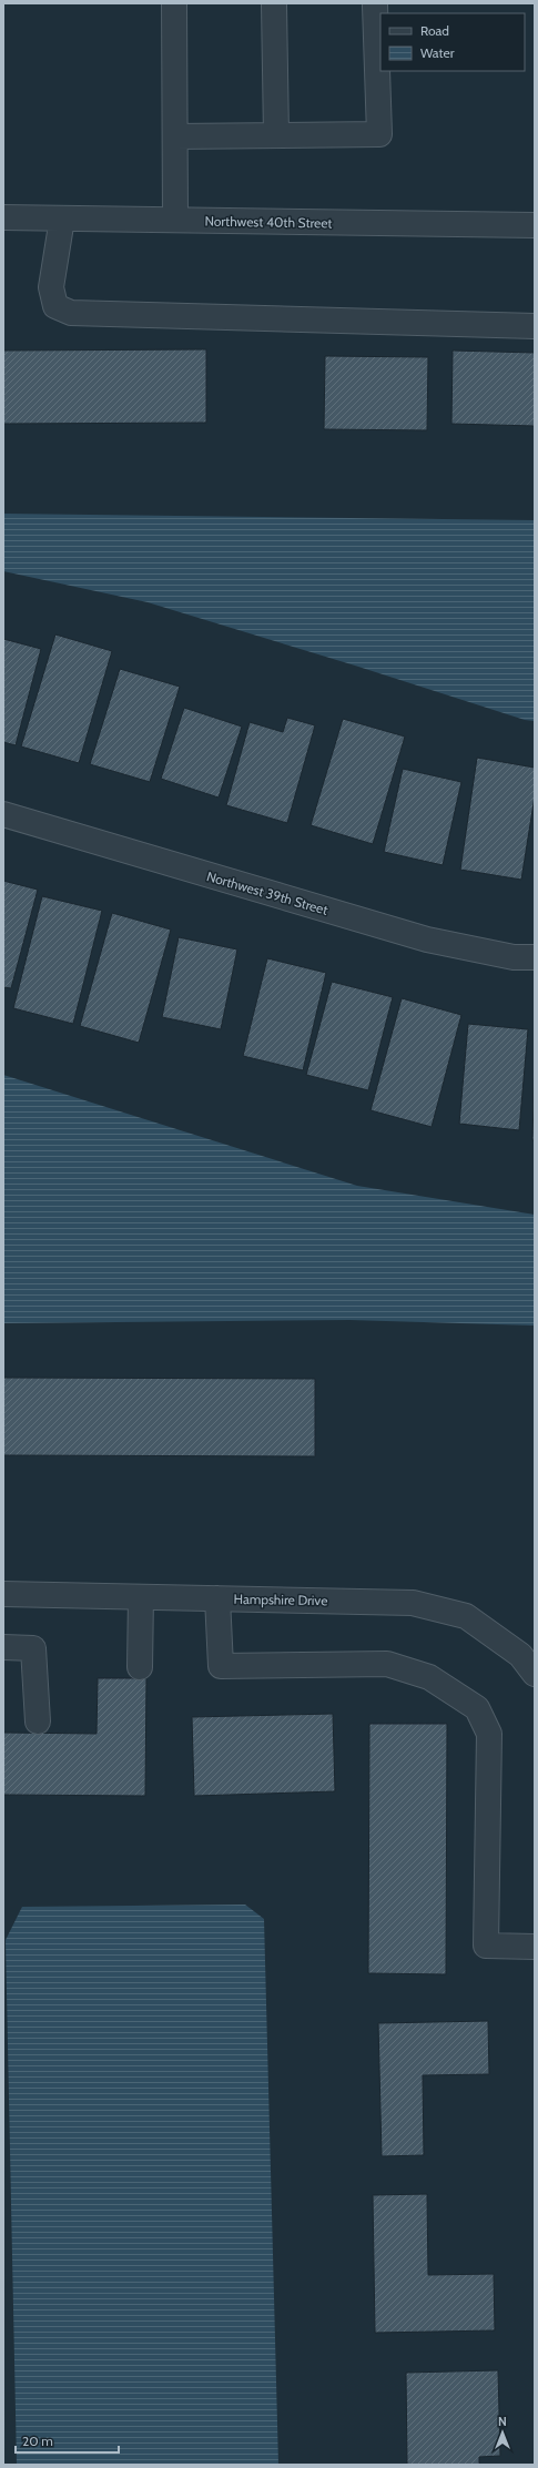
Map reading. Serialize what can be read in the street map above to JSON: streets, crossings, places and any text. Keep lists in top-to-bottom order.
{
  "streets": {
    "street": ["Northwest 40th Street", "Northwest 39th Street", "Hampshire Drive"]
  },
  "legend": ["Road", "Water"],
  "scale_bar": "20 m",
  "north": "top"
}
